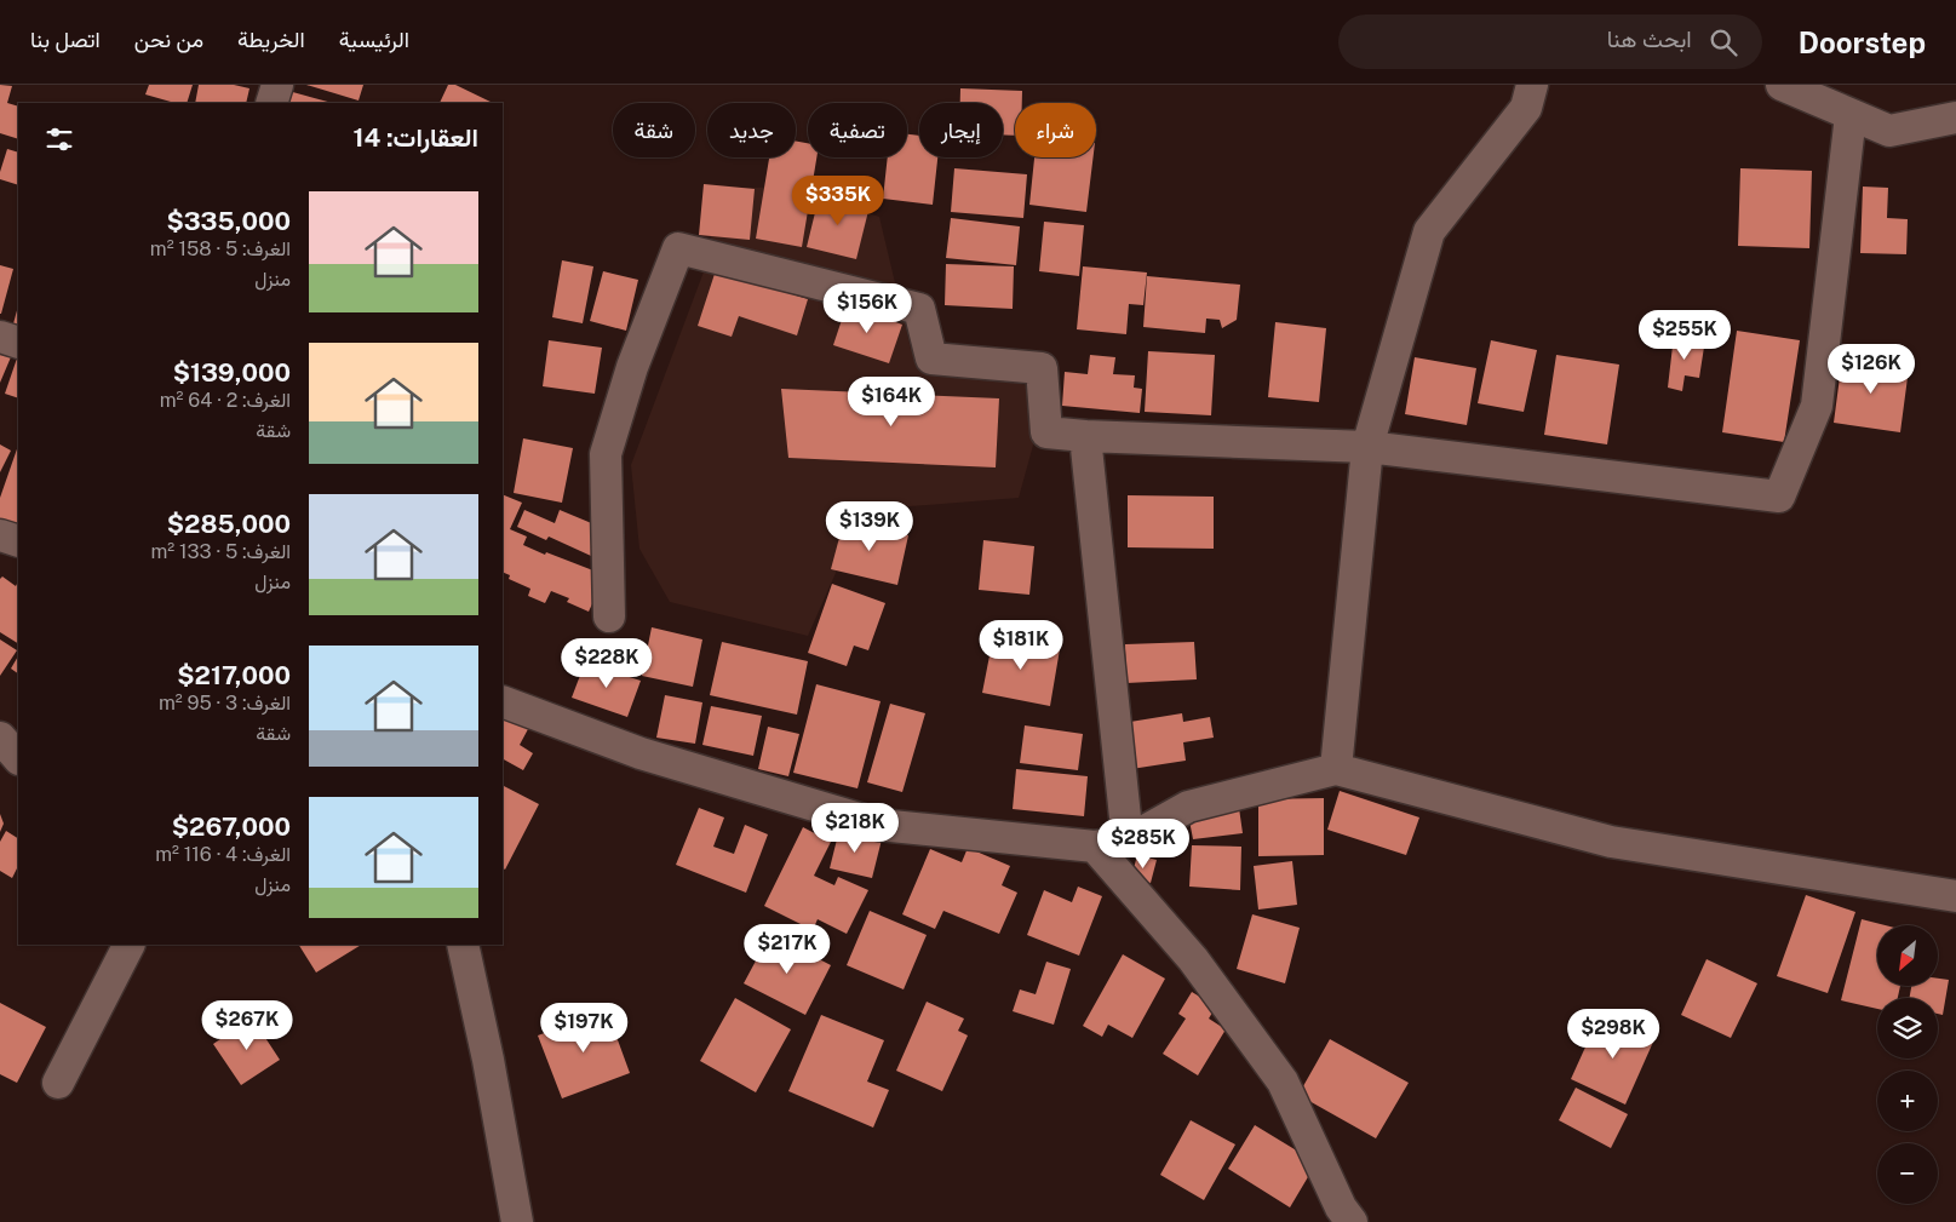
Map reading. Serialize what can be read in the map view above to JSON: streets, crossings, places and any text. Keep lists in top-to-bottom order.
{
  "north": "bottom left",
  "page": {
    "header": "Doorstep",
    "search": "ابحث هنا",
    "nav": [
      "الرئيسية",
      "الخريطة",
      "من نحن",
      "اتصل بنا"
    ],
    "chip": [
      "شراء",
      "إيجار",
      "تصفية",
      "جديد",
      "شقة"
    ],
    "heading": "العقارات: 14",
    "price": [
      "$335K",
      "$156K",
      "$255K",
      "$126K",
      "$164K",
      "$139K",
      "$181K",
      "$228K",
      "$218K",
      "$285K",
      "$217K",
      "$267K",
      "$197K",
      "$298K"
    ],
    "list": [
      {
        "name": "$335,000",
        "note": "الغرف: 5 · 158 m² · منزل"
      },
      {
        "name": "$139,000",
        "note": "الغرف: 2 · 64 m² · شقة"
      },
      {
        "name": "$285,000",
        "note": "الغرف: 5 · 133 m² · منزل"
      },
      {
        "name": "$217,000",
        "note": "الغرف: 3 · 95 m² · شقة"
      },
      {
        "name": "$267,000",
        "note": "الغرف: 4 · 116 m² · منزل"
      }
    ],
    "map_buttons": ["+", "−"]
  }
}
